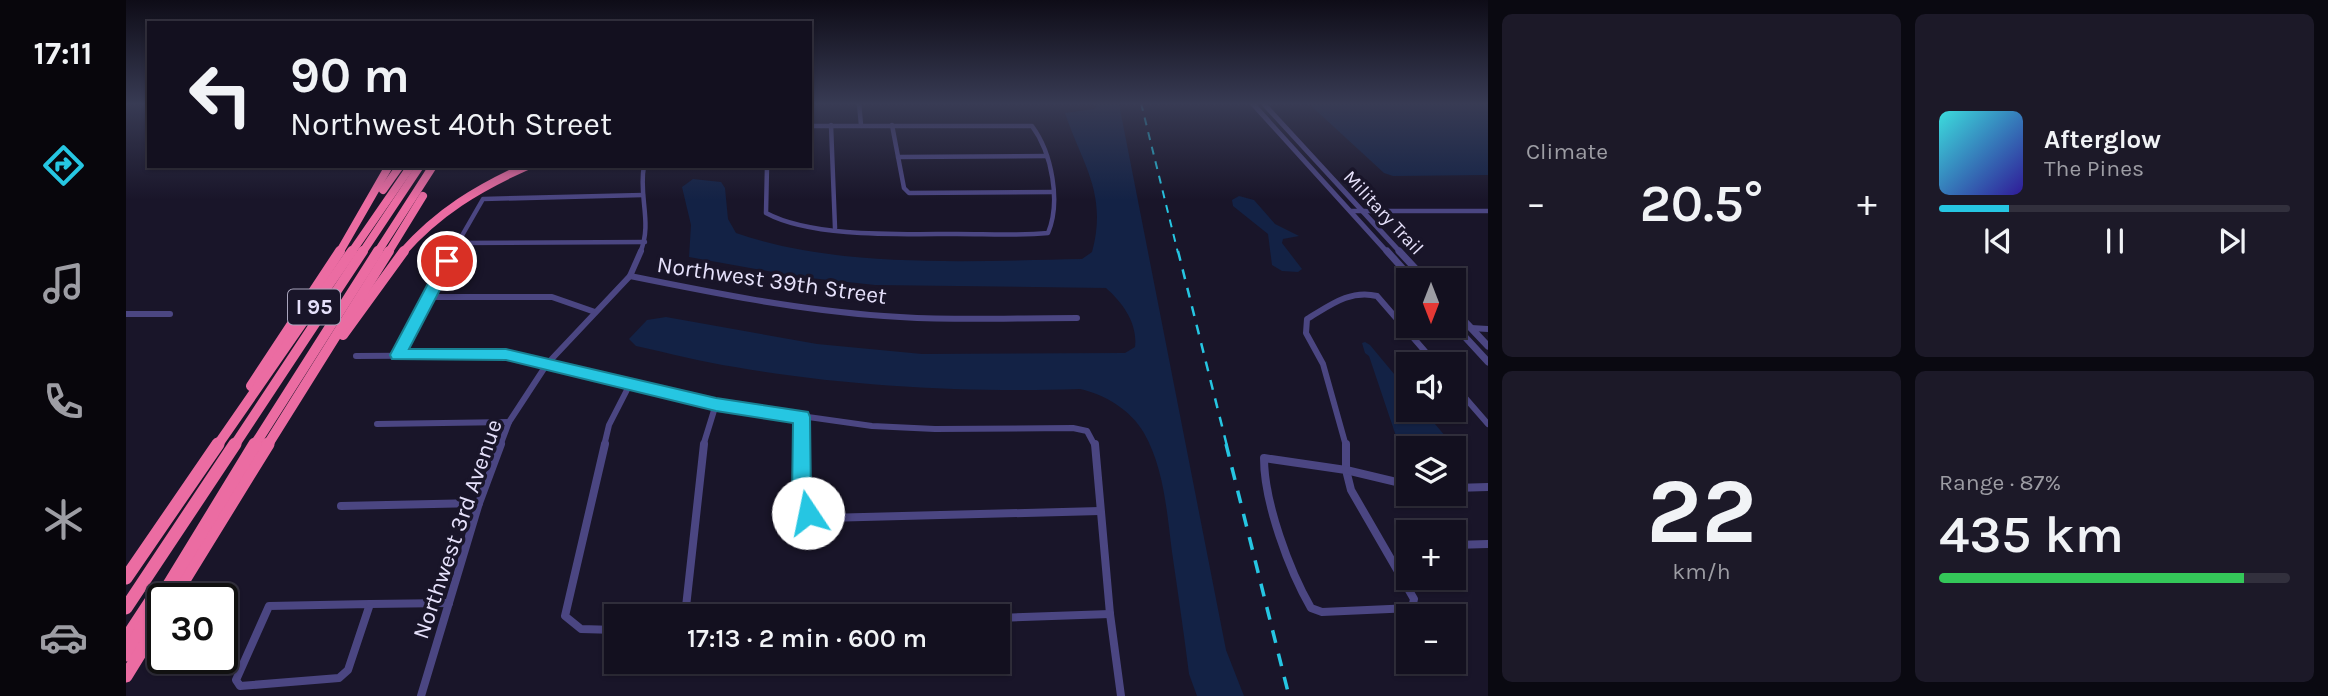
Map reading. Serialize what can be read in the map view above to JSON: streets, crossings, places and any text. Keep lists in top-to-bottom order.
{
  "streets": {
    "highway": ["I 95"],
    "street": ["Military Trail", "Northwest 39th Street", "Northwest 3rd Avenue"]
  },
  "crossings": [
    ["Northwest 39th Street", "Northwest 3rd Avenue"]
  ],
  "north": "bottom",
  "page": {
    "tabs": "17:11",
    "tile": [
      "Climate",
      ["22", "km/h"],
      ["Range · 87%", "435 km"]
    ],
    "turn": ["90 m", "Northwest 40th Street"],
    "song": ["Afterglow", "The Pines"],
    "heat": ["−", "20.5°", "+"],
    "map_buttons": ["+", "−"],
    "limit": "30",
    "trip": "17:13 · 2 min · 600 m"
  }
}
